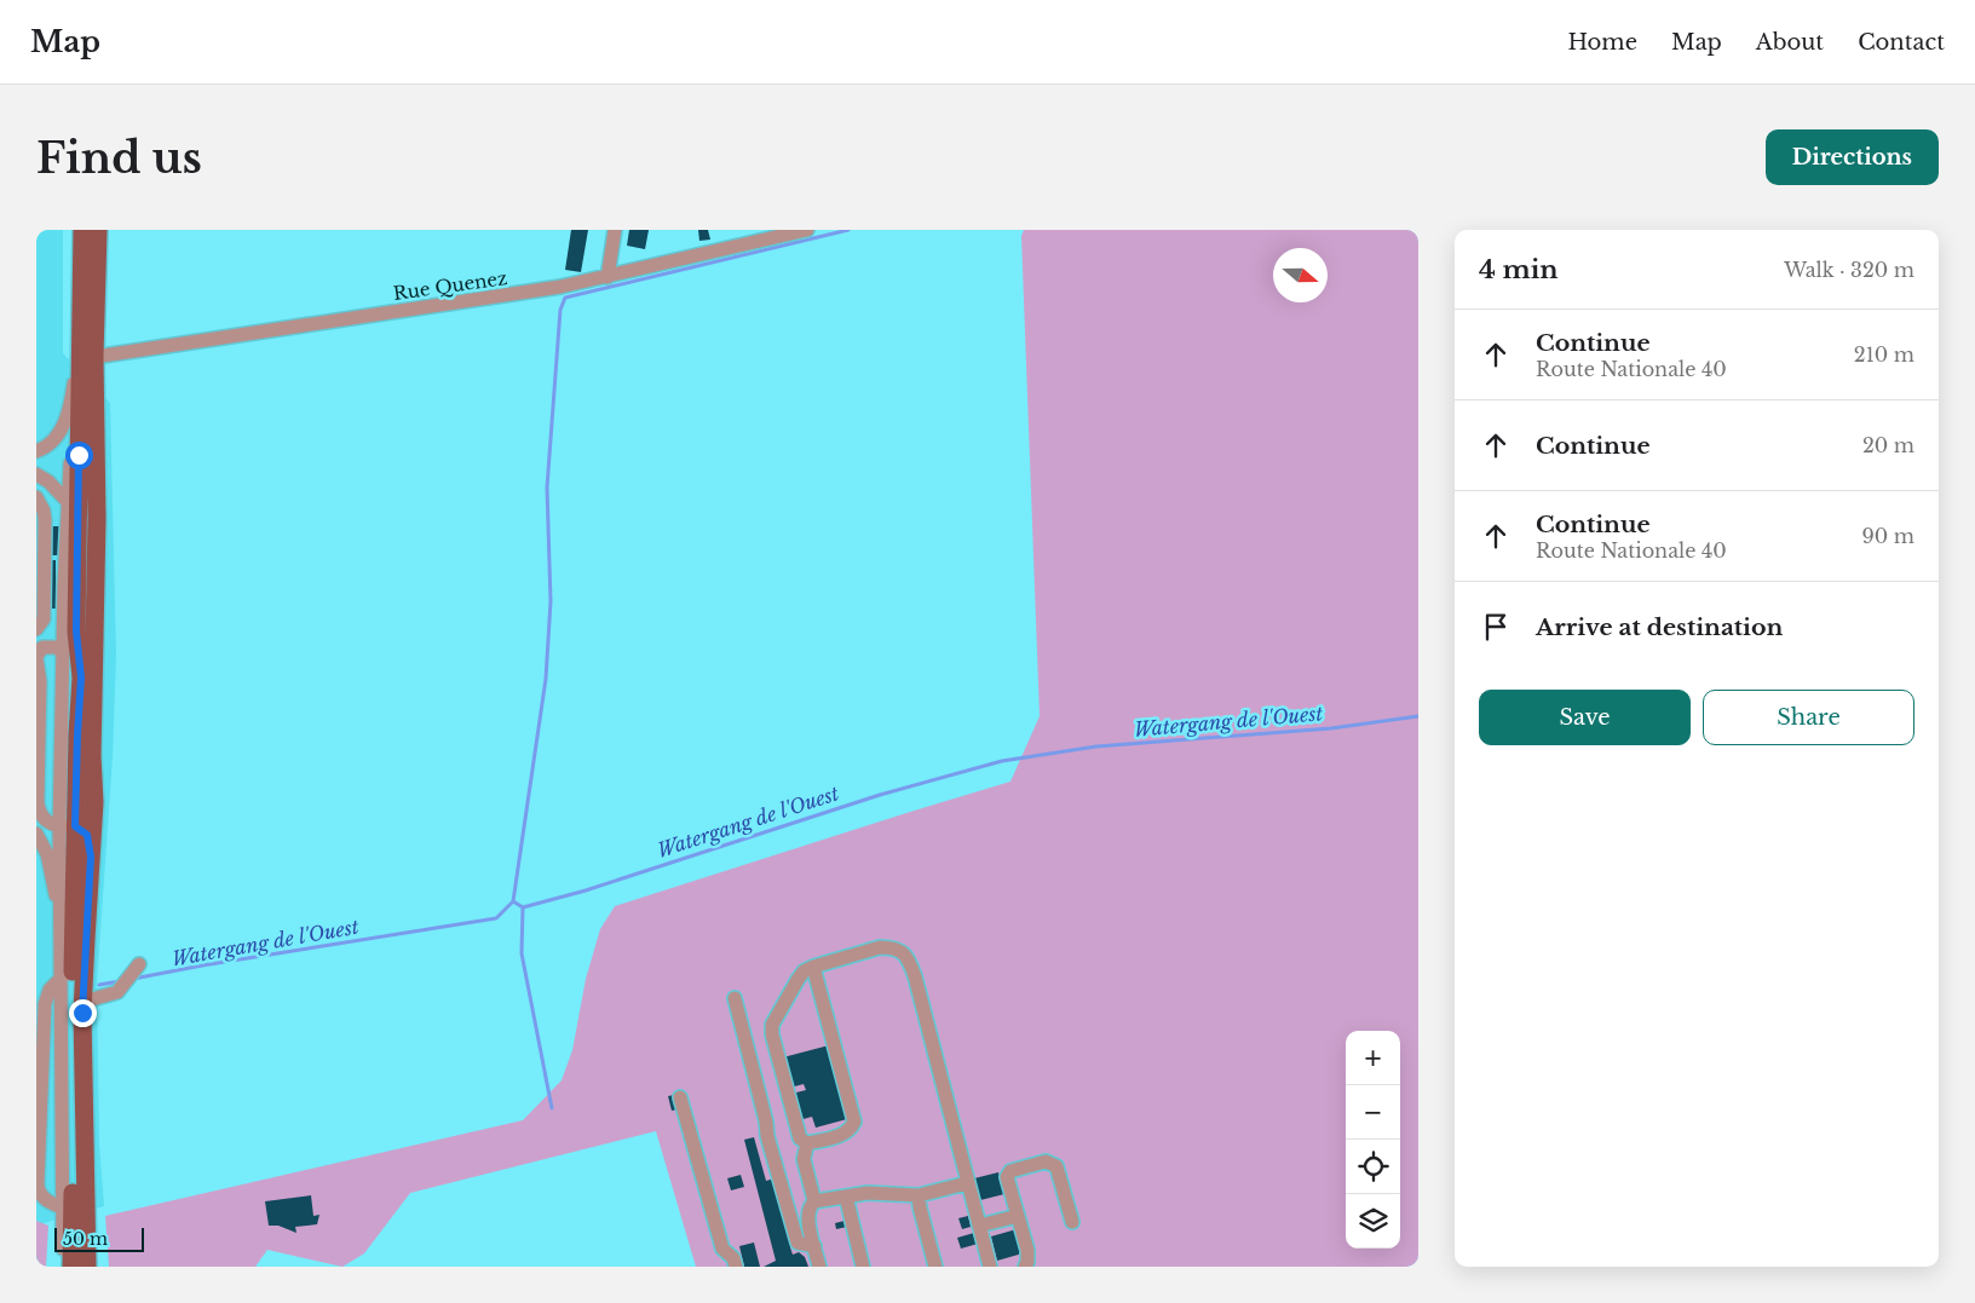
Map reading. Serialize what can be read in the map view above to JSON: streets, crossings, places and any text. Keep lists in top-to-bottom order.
{
  "streets": {
    "street": ["Rue Quenez"]
  },
  "water": ["Watergang de l'Ouest"],
  "scale_bar": "50 m",
  "north": "right",
  "page": {
    "header": "Map",
    "nav": [
      "Home",
      "Map",
      "About",
      "Contact"
    ],
    "buttons": [
      "Directions",
      ["Save", "Share"]
    ],
    "title": "Find us",
    "heading": ["4 min", "Walk · 320 m"],
    "list": [
      ["Continue", "Route Nationale 40", "210 m"],
      ["Continue", "20 m"],
      ["Continue", "Route Nationale 40", "90 m"],
      "Arrive at destination"
    ],
    "map_buttons": ["+", "−"],
    "scale": "50 m"
  }
}
